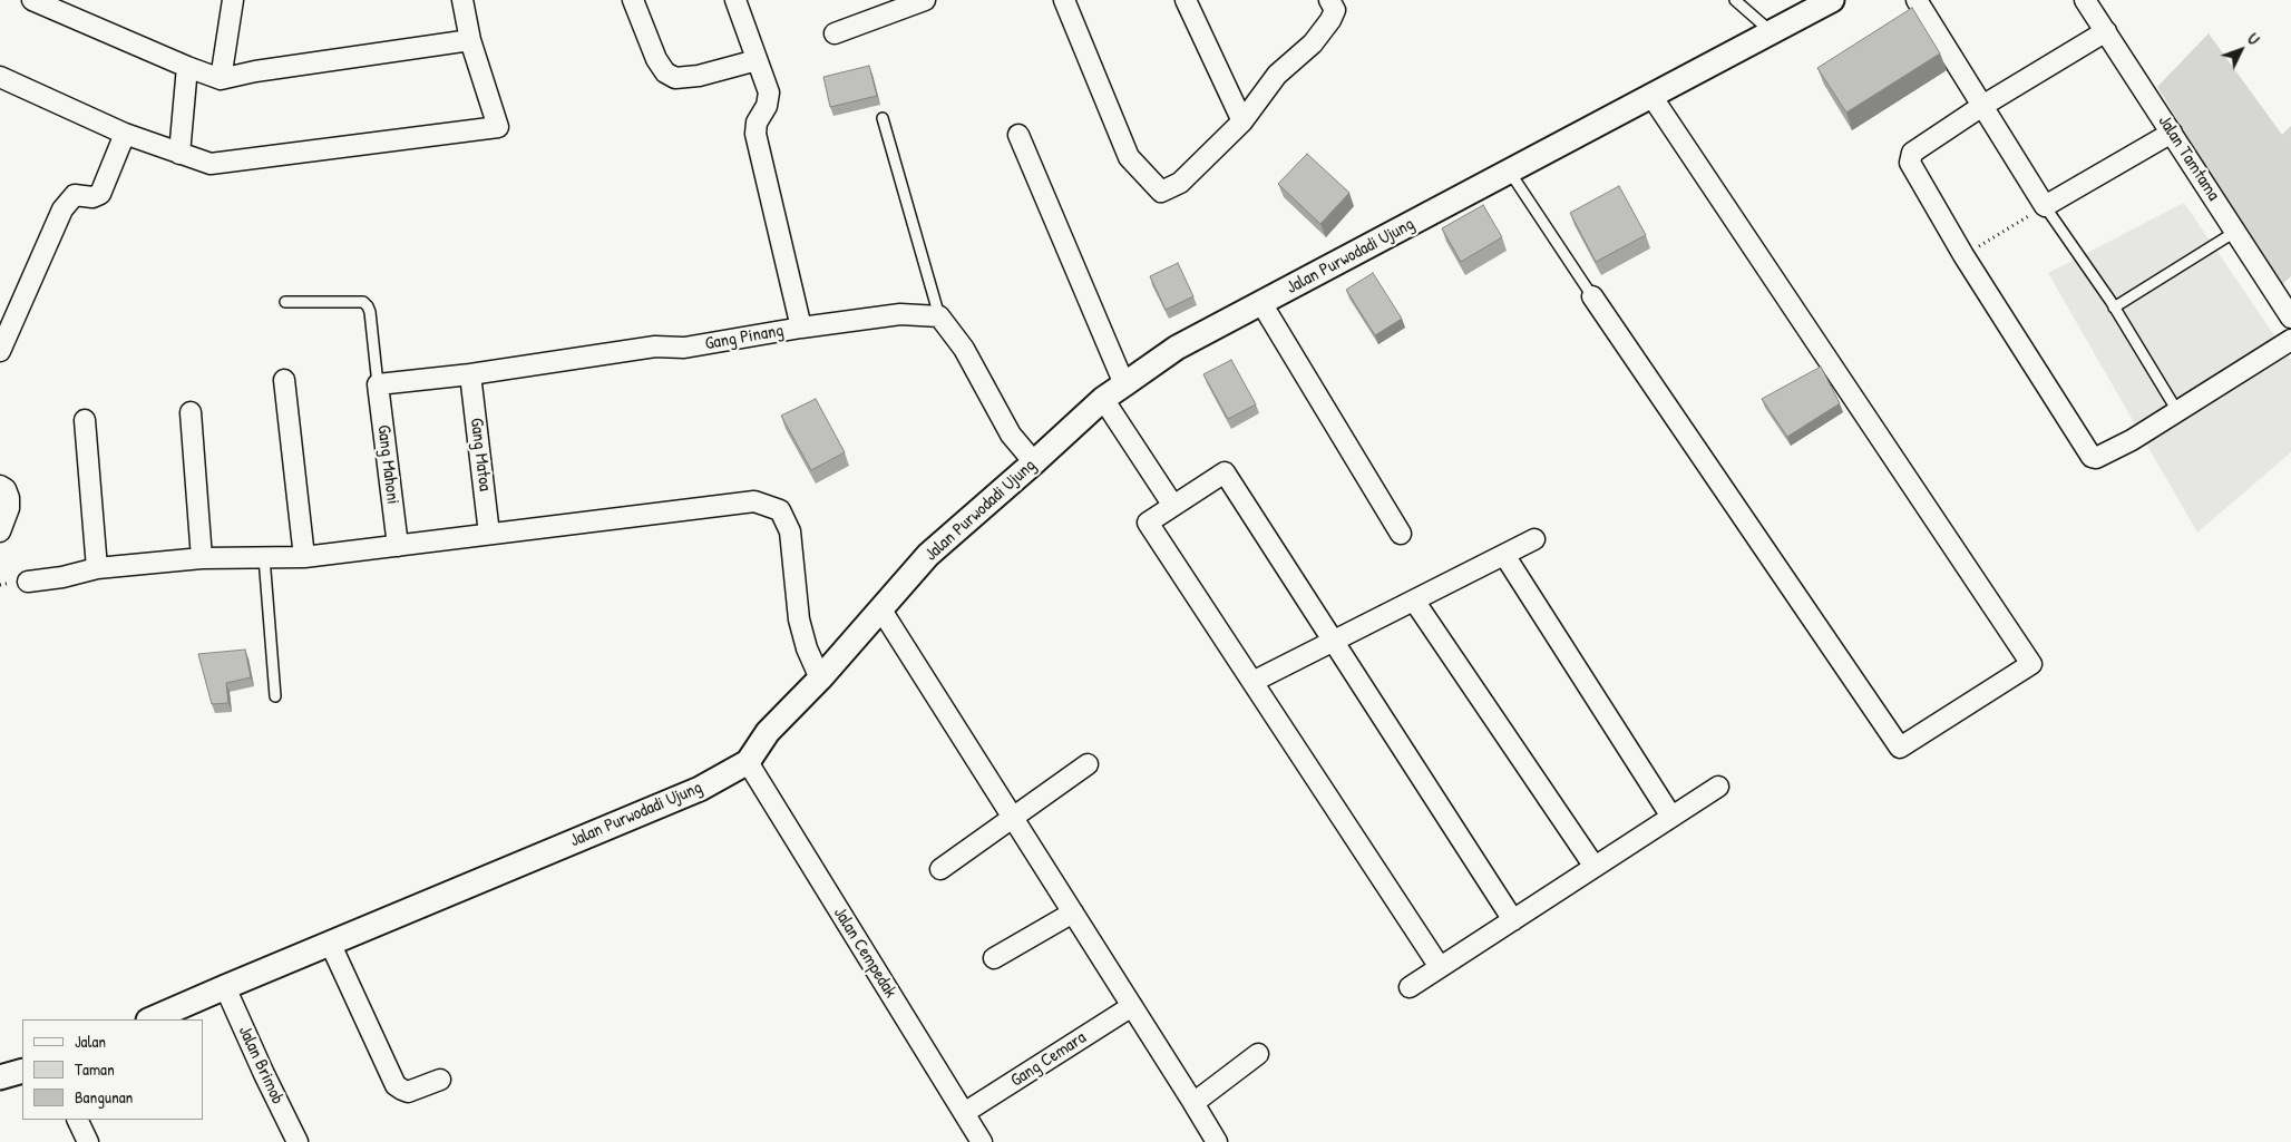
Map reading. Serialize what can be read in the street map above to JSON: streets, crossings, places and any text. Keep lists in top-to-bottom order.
{
  "streets": {
    "street": [
      "Jalan Tamtama",
      "Jalan Purwodadi Ujung",
      "Gang Pinang",
      "Gang Matoa",
      "Gang Mahoni",
      "Jalan Cempedak",
      "Gang Cemara",
      "Jalan Brimob"
    ]
  },
  "crossings": [
    ["Jalan Purwodadi Ujung", "Jalan Cempedak"],
    ["Jalan Purwodadi Ujung", "Jalan Brimob"],
    ["Gang Pinang", "Gang Matoa"],
    ["Gang Pinang", "Gang Mahoni"],
    ["Jalan Cempedak", "Gang Cemara"]
  ],
  "legend": ["Jalan", "Taman", "Bangunan"],
  "north": "top right"
}
